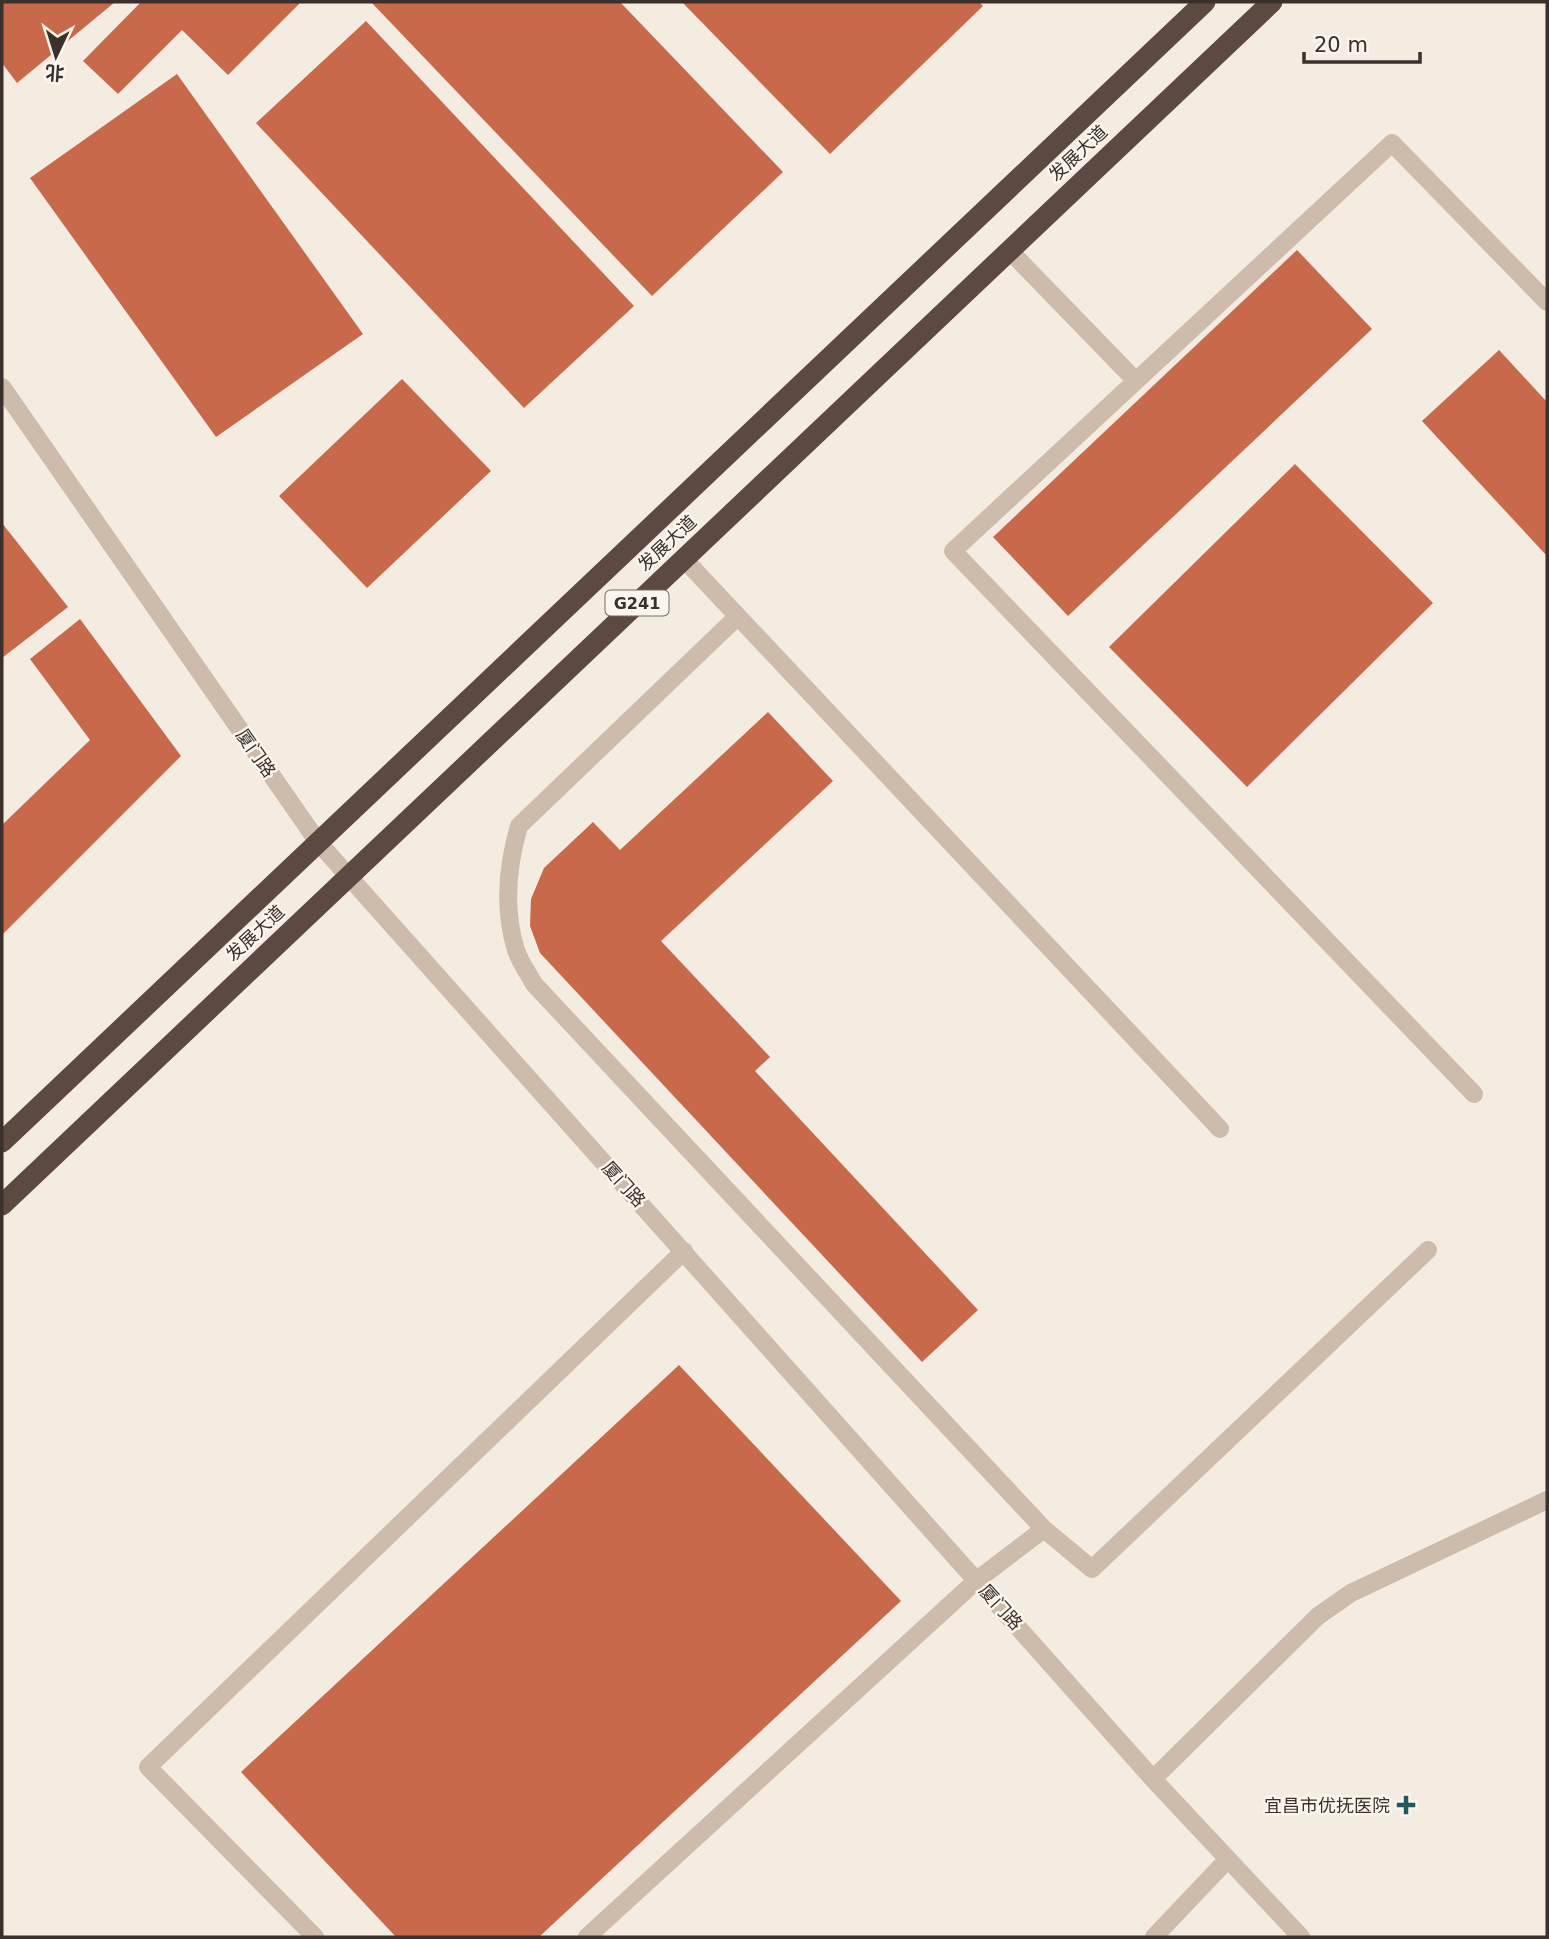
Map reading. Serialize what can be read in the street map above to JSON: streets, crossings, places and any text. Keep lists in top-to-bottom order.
{
  "streets": {
    "highway": ["发展大道", "G241"],
    "street": ["厦门路"]
  },
  "crossings": [
    ["发展大道", "厦门路"]
  ],
  "places": {
    "health": ["宜昌市优抚医院"]
  },
  "scale_bar": "20 m",
  "north": "bottom"
}
